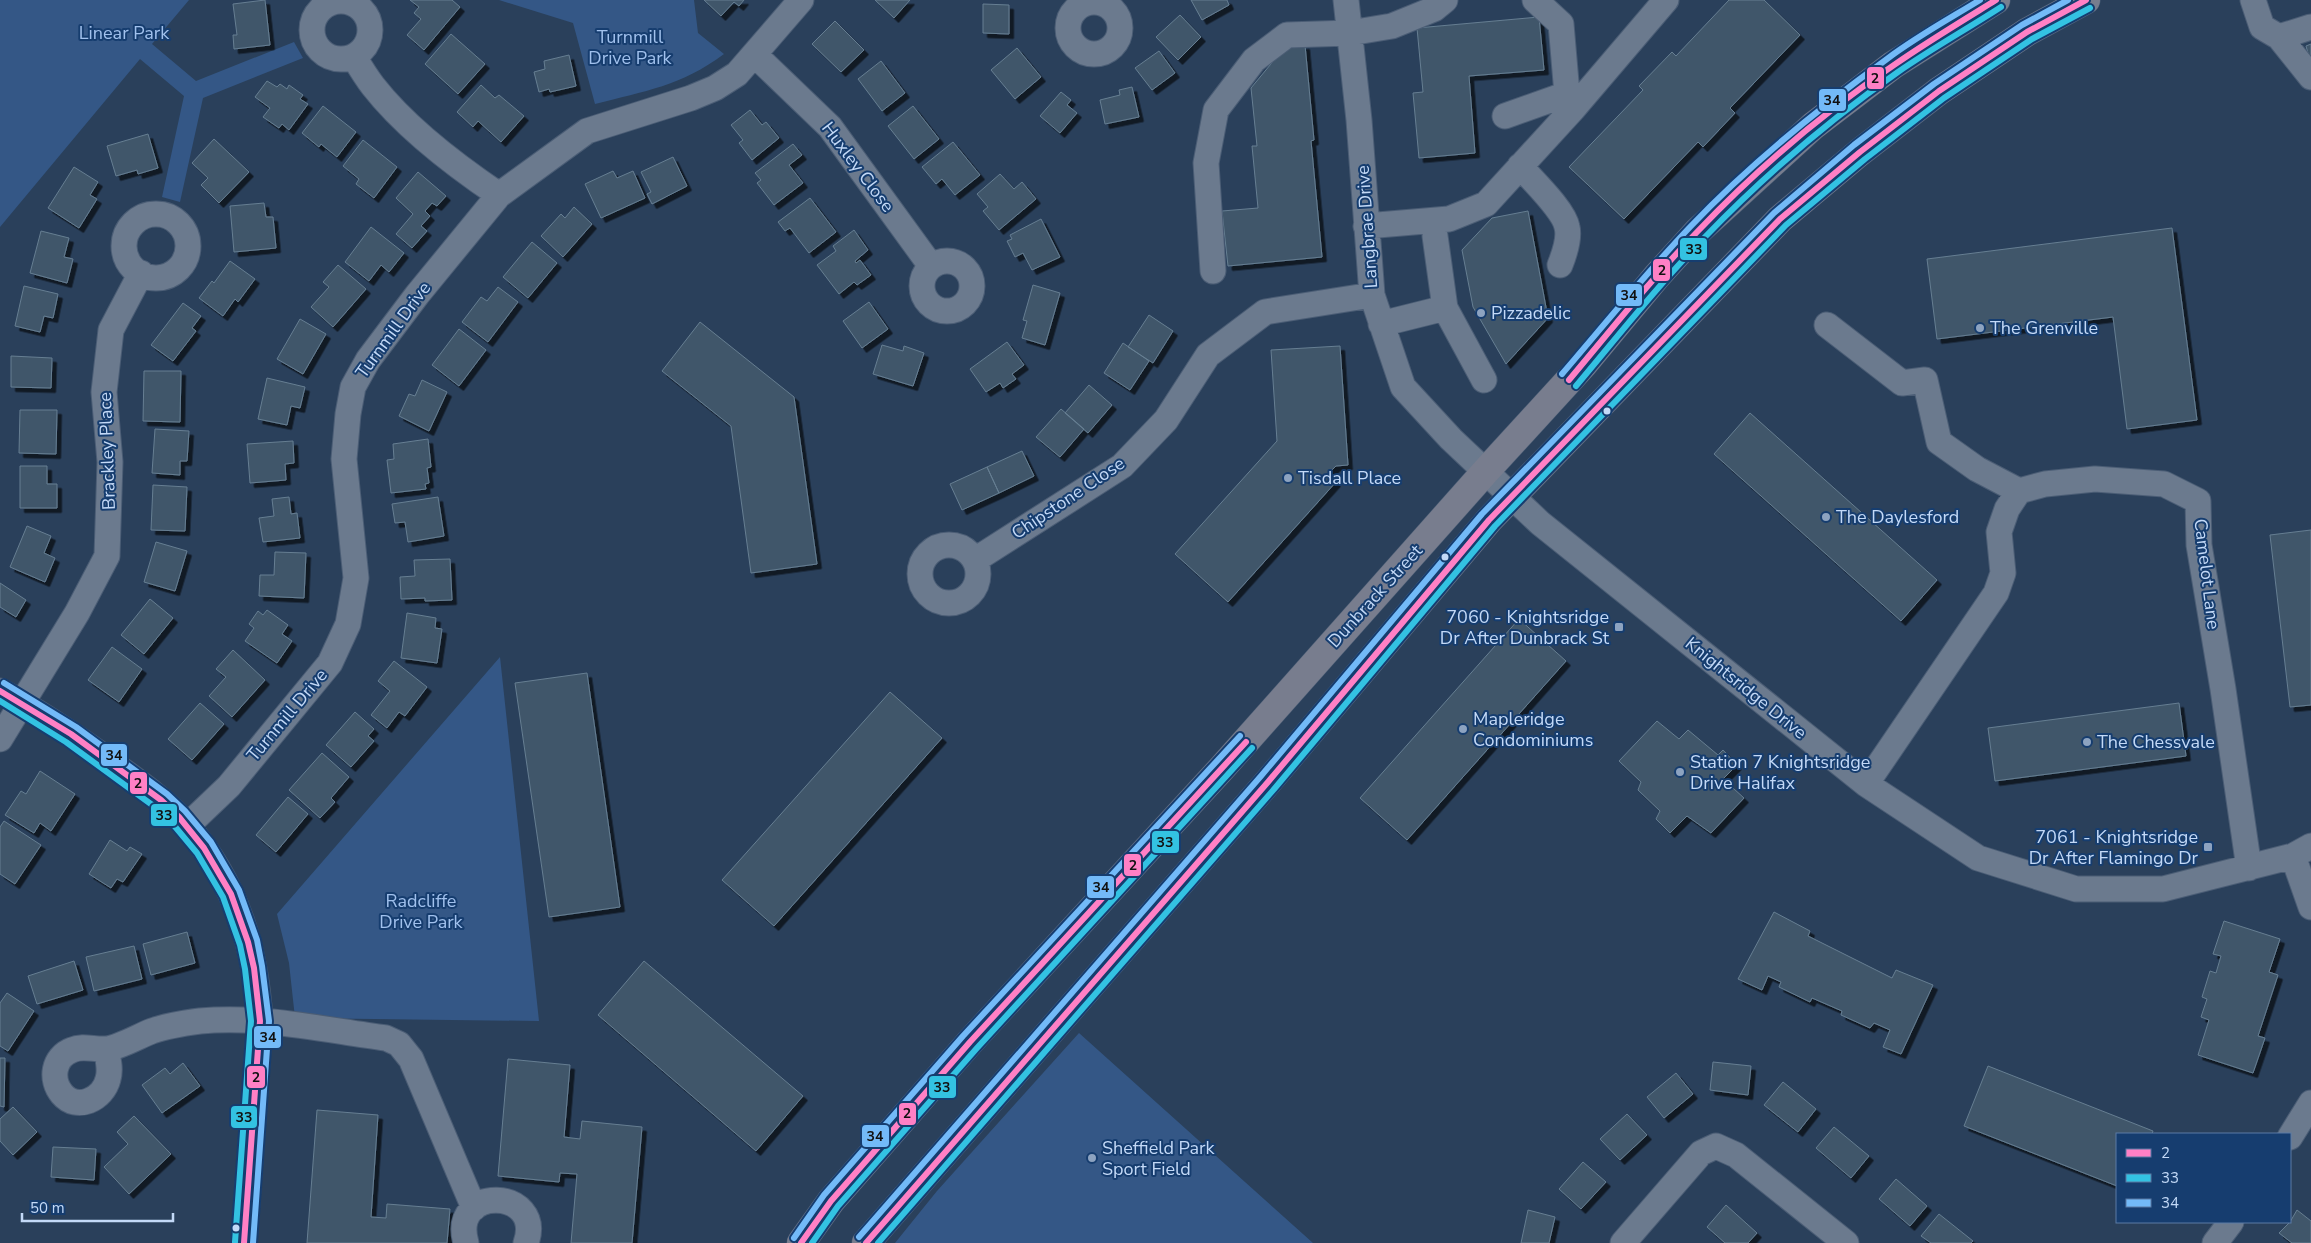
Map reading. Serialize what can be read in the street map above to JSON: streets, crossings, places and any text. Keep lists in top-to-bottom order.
{
  "streets": {
    "main road": ["Dunbrack Street"],
    "street": [
      "Huxley Close",
      "Langbrae Drive",
      "Turnmill Drive",
      "Brackley Place",
      "Chipstone Close",
      "Camelot Lane",
      "Knightsridge Drive"
    ]
  },
  "crossings": [
    ["Huxley Close", "Turnmill Drive"],
    ["Langbrae Drive", "Chipstone Close"],
    ["Langbrae Drive", "Dunbrack Street"],
    ["Langbrae Drive", "Knightsridge Drive"],
    ["Camelot Lane", "Knightsridge Drive"],
    ["Dunbrack Street", "Knightsridge Drive"]
  ],
  "parks": ["Linear Park", "Turnmill Drive Park", "Radcliffe Drive Park"],
  "places": {
    "other": [
      "Pizzadelic",
      "The Grenville",
      "Tisdall Place",
      "The Daylesford",
      "Mapleridge Condominiums",
      "The Chessvale",
      "Station 7 Knightsridge Drive Halifax",
      "Sheffield Park Sport Field"
    ],
    "transit": ["7060 - Knightsridge Dr After Dunbrack St", "7061 - Knightsridge Dr After Flamingo Dr"]
  },
  "lines": ["transit line 2", "transit line 34", "transit line 33"],
  "legend": ["2", "33", "34"],
  "scale_bar": "50 m"
}
